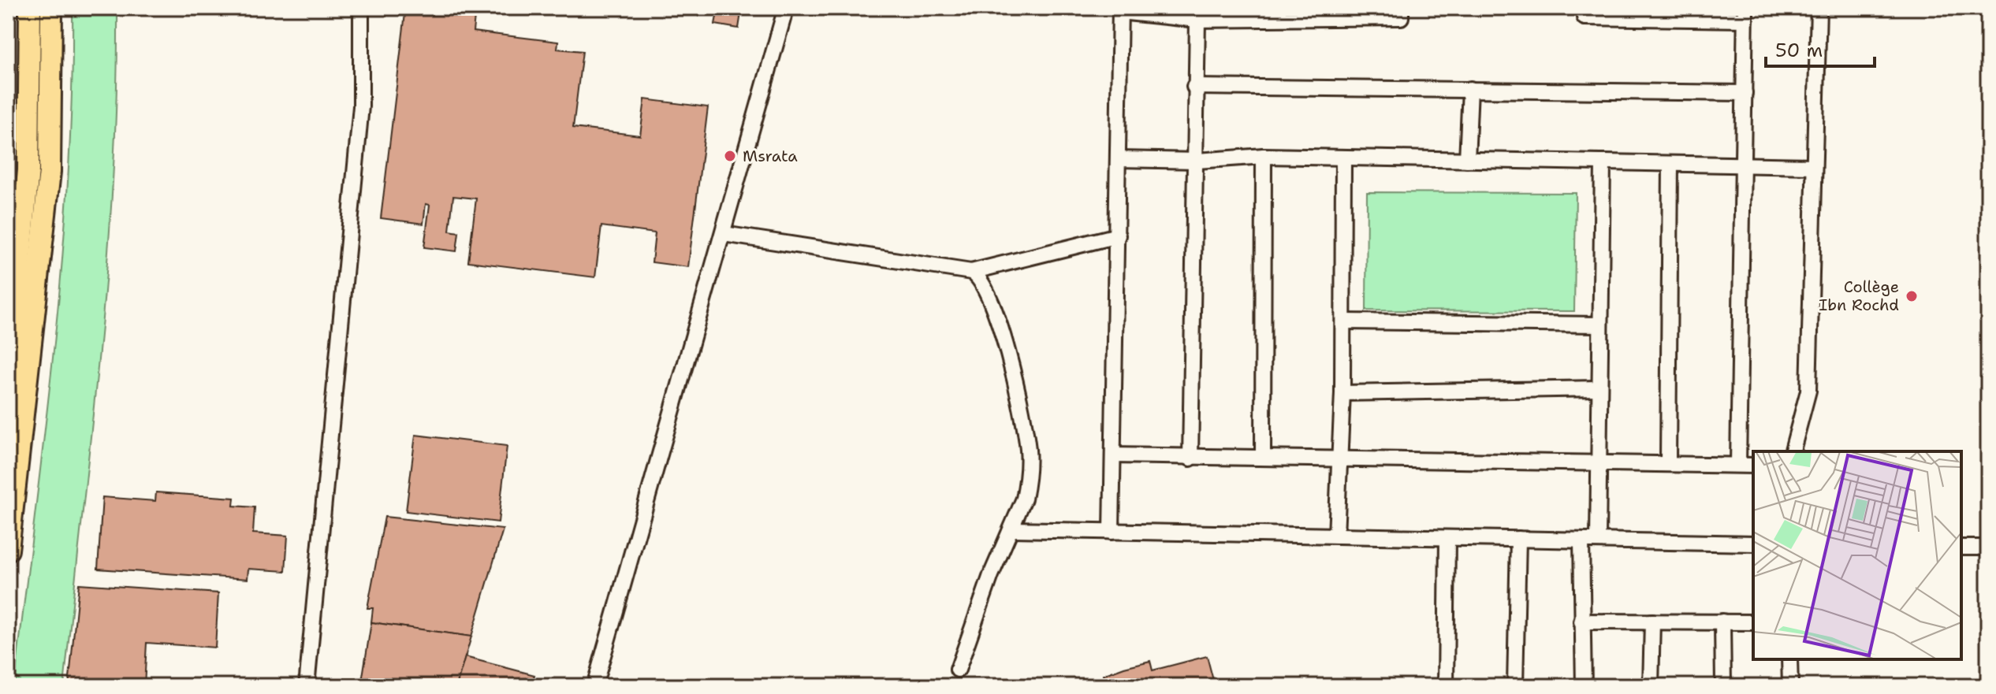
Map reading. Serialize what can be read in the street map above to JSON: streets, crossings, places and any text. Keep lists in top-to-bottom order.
{
  "places": ["Msrata", "Collège Ibn Rochd"],
  "scale_bar": "50 m"
}
